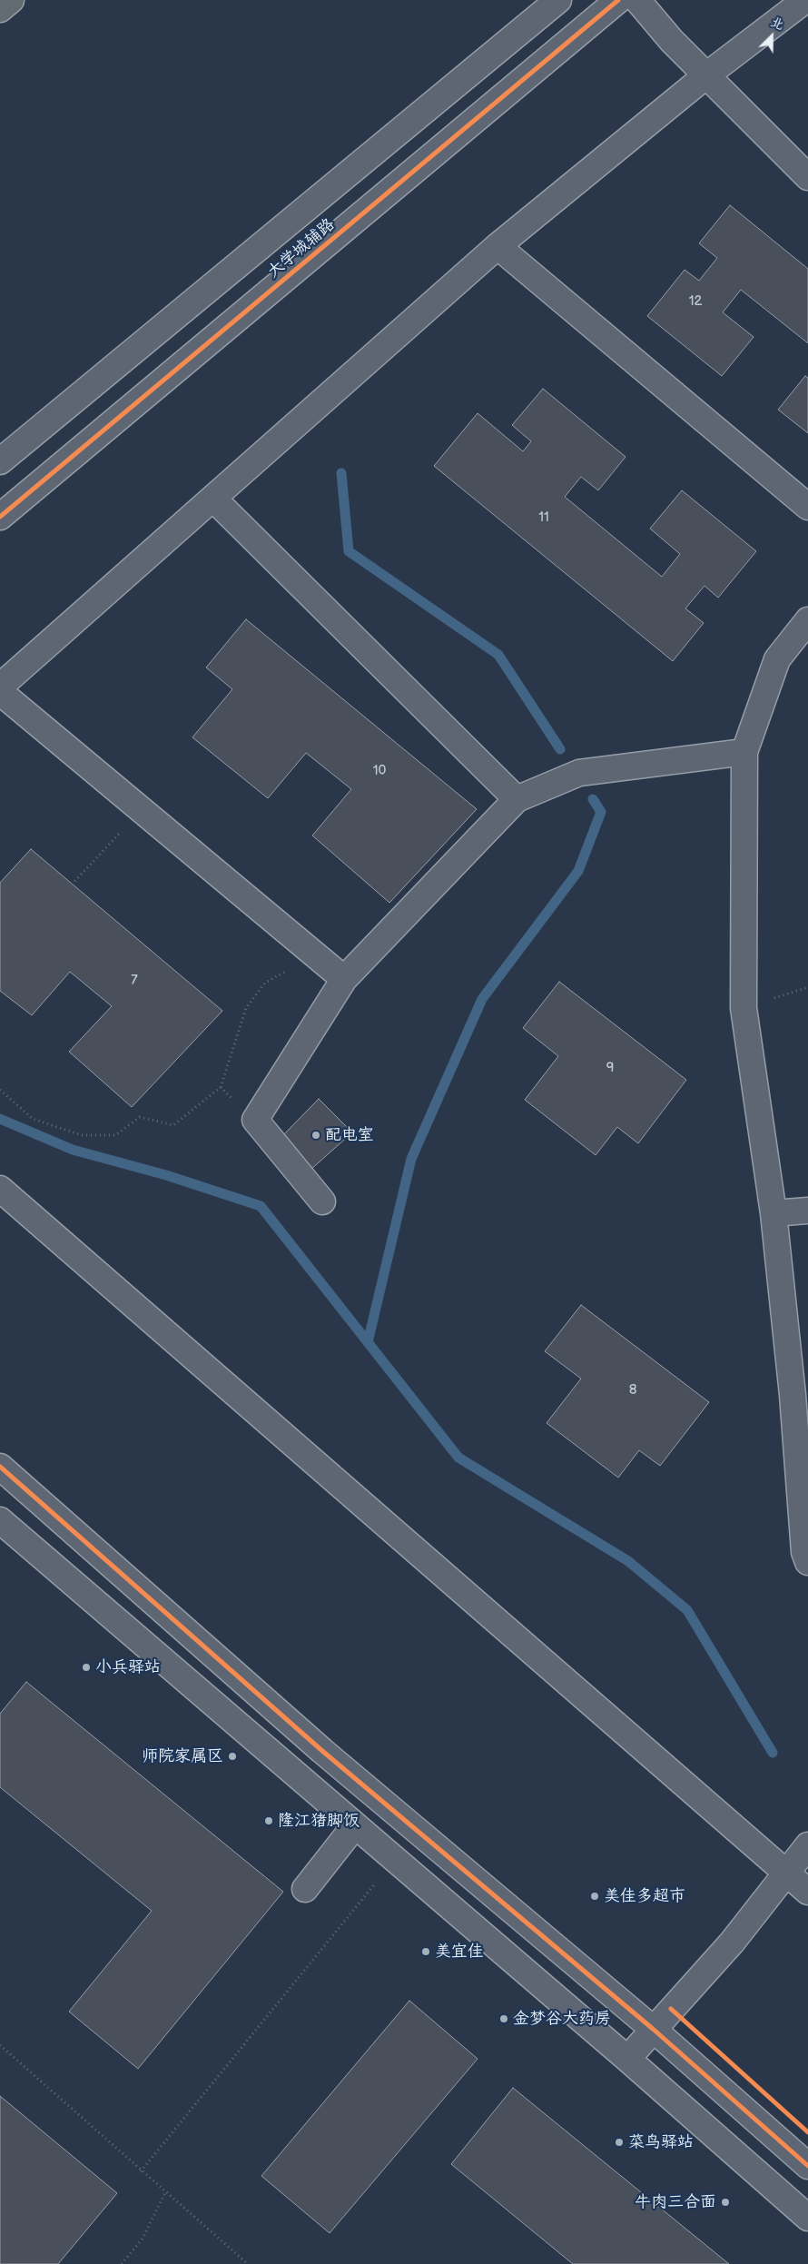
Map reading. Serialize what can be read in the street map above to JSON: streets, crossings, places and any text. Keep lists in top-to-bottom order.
{
  "streets": {
    "street": ["大学城辅路"]
  },
  "places": [
    "配电室",
    "小兵驿站",
    "师院家属区",
    "隆江猪脚饭",
    "美佳多超市",
    "美宜佳",
    "金梦谷大药房",
    "菜鸟驿站",
    "牛肉三合面"
  ],
  "house_numbers": [
    "12",
    "11",
    "10",
    "7",
    "9",
    "8"
  ],
  "north": "top right"
}
